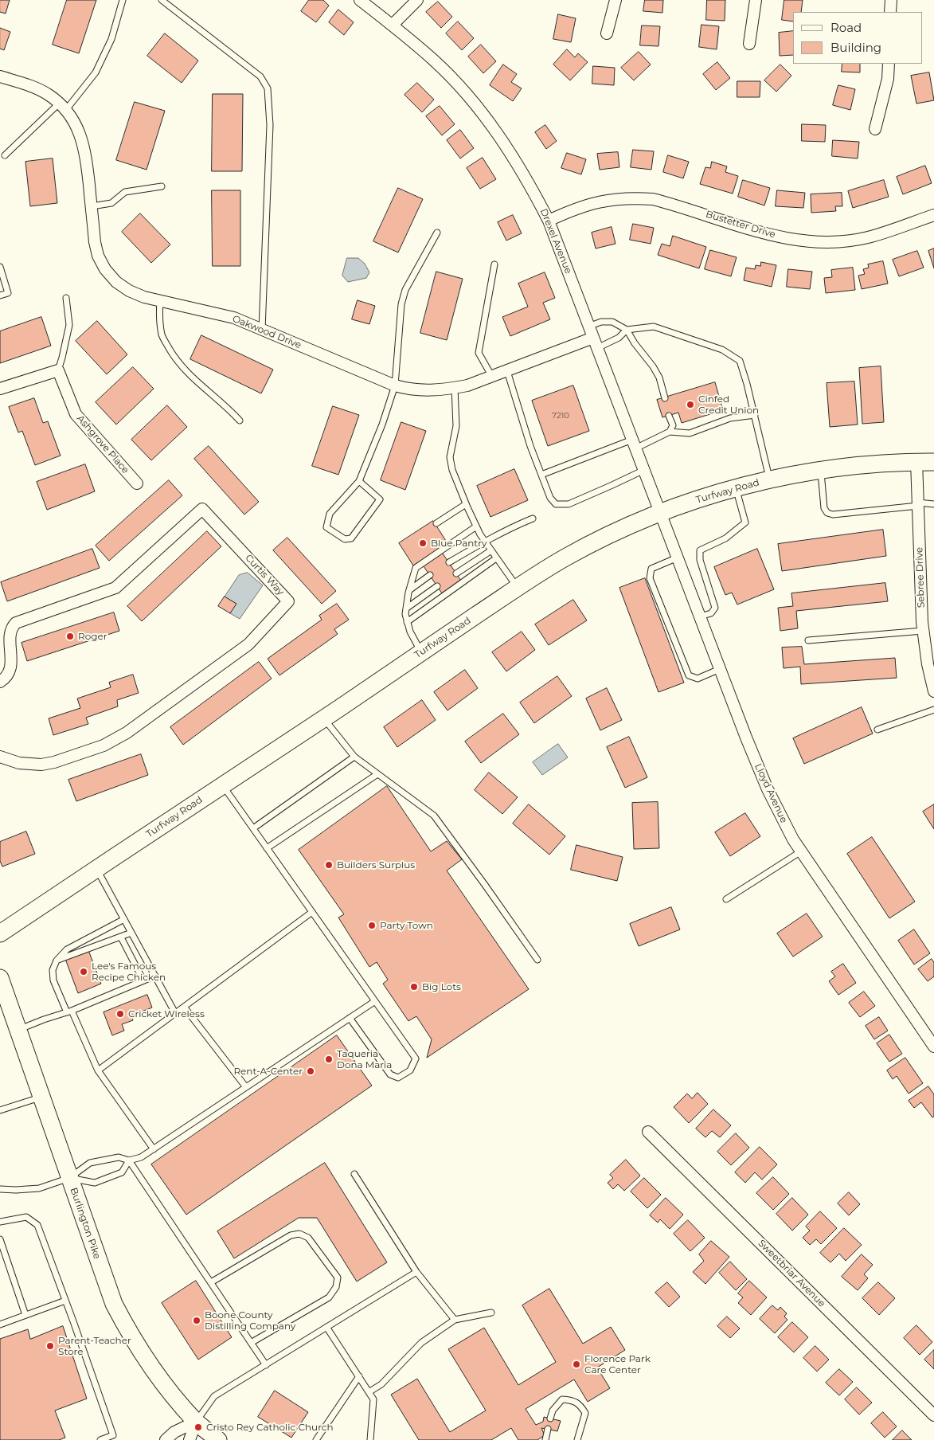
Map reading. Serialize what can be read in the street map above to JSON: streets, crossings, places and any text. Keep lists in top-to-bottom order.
{
  "streets": {
    "main road": ["Turfway Road", "Burlington Pike"],
    "street": [
      "Bustetter Drive",
      "Drexel Avenue",
      "Oakwood Drive",
      "Ashgrove Place",
      "Curtis Way",
      "Sebree Drive",
      "Lloyd Avenue",
      "Sweetbriar Avenue"
    ]
  },
  "crossings": [
    ["Bustetter Drive", "Drexel Avenue"],
    ["Drexel Avenue", "Oakwood Drive"],
    ["Drexel Avenue", "Turfway Road"],
    ["Drexel Avenue", "Lloyd Avenue"],
    ["Turfway Road", "Sebree Drive"],
    ["Turfway Road", "Lloyd Avenue"]
  ],
  "places": [
    "Cinfed Credit Union",
    "Blue Pantry",
    "Roger",
    "Builders Surplus",
    "Party Town",
    "Lee's Famous Recipe Chicken",
    "Big Lots",
    "Cricket Wireless",
    "Taqueria Dona Maria",
    "Rent-A-Center",
    "Boone County Distilling Company",
    "Parent-Teacher Store",
    "Florence Park Care Center",
    "Cristo Rey Catholic Church"
  ],
  "house_numbers": ["7210"],
  "legend": ["Road", "Building"]
}
